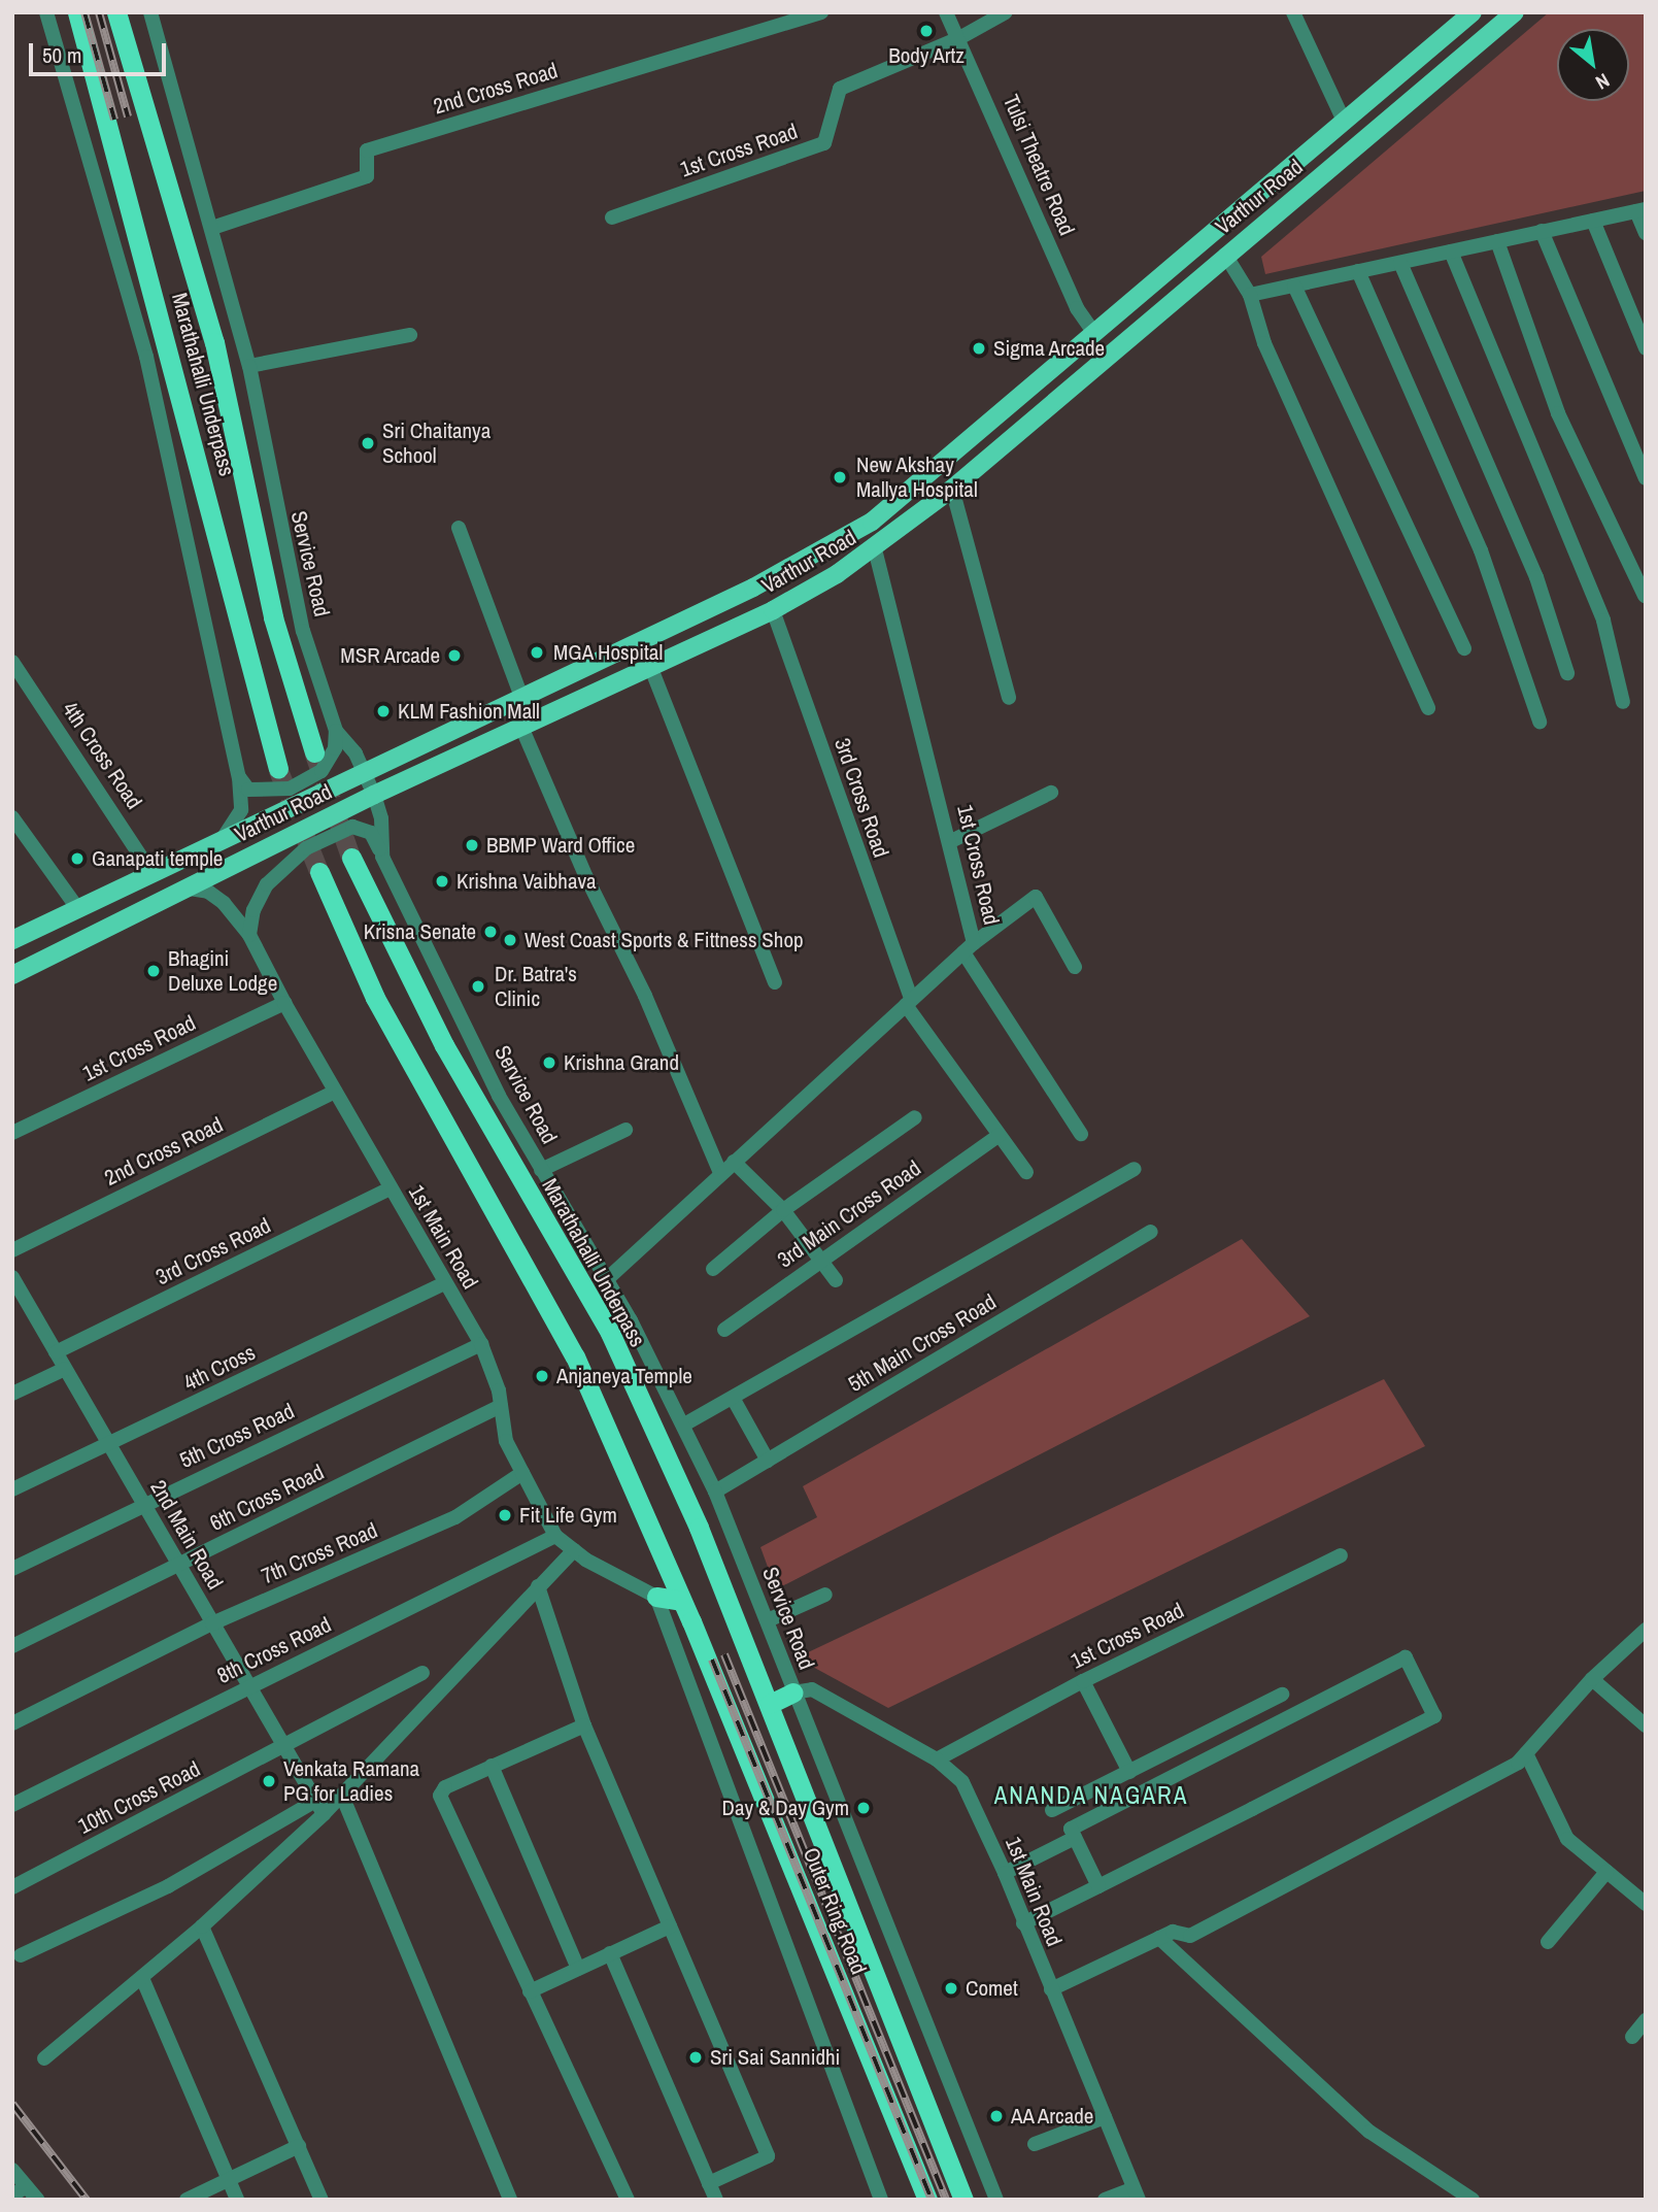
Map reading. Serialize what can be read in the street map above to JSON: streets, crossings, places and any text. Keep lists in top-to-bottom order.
{
  "streets": {
    "highway": ["Marathahalli Underpass", "Outer Ring Road"],
    "main road": ["Varthur Road"],
    "street": [
      "2nd Cross Road",
      "1st Cross Road",
      "Tulsi Theatre Road",
      "Service Road",
      "4th Cross Road",
      "3rd Cross Road",
      "3rd Main Cross Road",
      "1st Main Road",
      "5th Main Cross Road",
      "4th Cross",
      "5th Cross Road",
      "6th Cross Road",
      "2nd Main Road",
      "7th Cross Road",
      "8th Cross Road",
      "10th Cross Road"
    ]
  },
  "crossings": [
    ["2nd Cross Road", "Service Road"],
    ["2nd Cross Road", "1st Main Road"],
    ["1st Cross Road", "Tulsi Theatre Road"],
    ["1st Cross Road", "Varthur Road"],
    ["1st Cross Road", "Service Road"],
    ["1st Cross Road", "3rd Cross Road"],
    ["1st Cross Road", "1st Main Road"],
    ["Tulsi Theatre Road", "Varthur Road"],
    ["Varthur Road", "Service Road"],
    ["Varthur Road", "4th Cross Road"],
    ["Varthur Road", "3rd Cross Road"],
    ["Varthur Road", "1st Main Road"],
    ["Marathahalli Underpass", "Outer Ring Road"],
    ["Service Road", "1st Main Road"],
    ["Service Road", "5th Main Cross Road"],
    ["3rd Cross Road", "1st Main Road"],
    ["3rd Cross Road", "2nd Main Road"],
    ["1st Main Road", "4th Cross"],
    ["1st Main Road", "5th Cross Road"],
    ["1st Main Road", "6th Cross Road"],
    ["1st Main Road", "7th Cross Road"],
    ["1st Main Road", "8th Cross Road"],
    ["4th Cross", "2nd Main Road"],
    ["5th Cross Road", "2nd Main Road"],
    ["6th Cross Road", "2nd Main Road"],
    ["2nd Main Road", "7th Cross Road"],
    ["2nd Main Road", "8th Cross Road"],
    ["2nd Main Road", "10th Cross Road"]
  ],
  "districts": ["ANANDA NAGARA"],
  "places": [
    "Body Artz",
    "Sigma Arcade",
    "Sri Chaitanya School",
    "New Akshay Mallya Hospital",
    "MGA Hospital",
    "MSR Arcade",
    "KLM Fashion Mall",
    "BBMP Ward Office",
    "Ganapati temple",
    "Krishna Vaibhava",
    "Krisna Senate",
    "West Coast Sports & Fittness Shop",
    "Bhagini Deluxe Lodge",
    "Dr. Batra's Clinic",
    "Krishna Grand",
    "Anjaneya Temple",
    "Fit Life Gym",
    "Venkata Ramana PG for Ladies",
    "Day & Day Gym",
    "Comet",
    "Sri Sai Sannidhi",
    "AA Arcade"
  ],
  "scale_bar": "50 m",
  "north": "bottom right"
}
